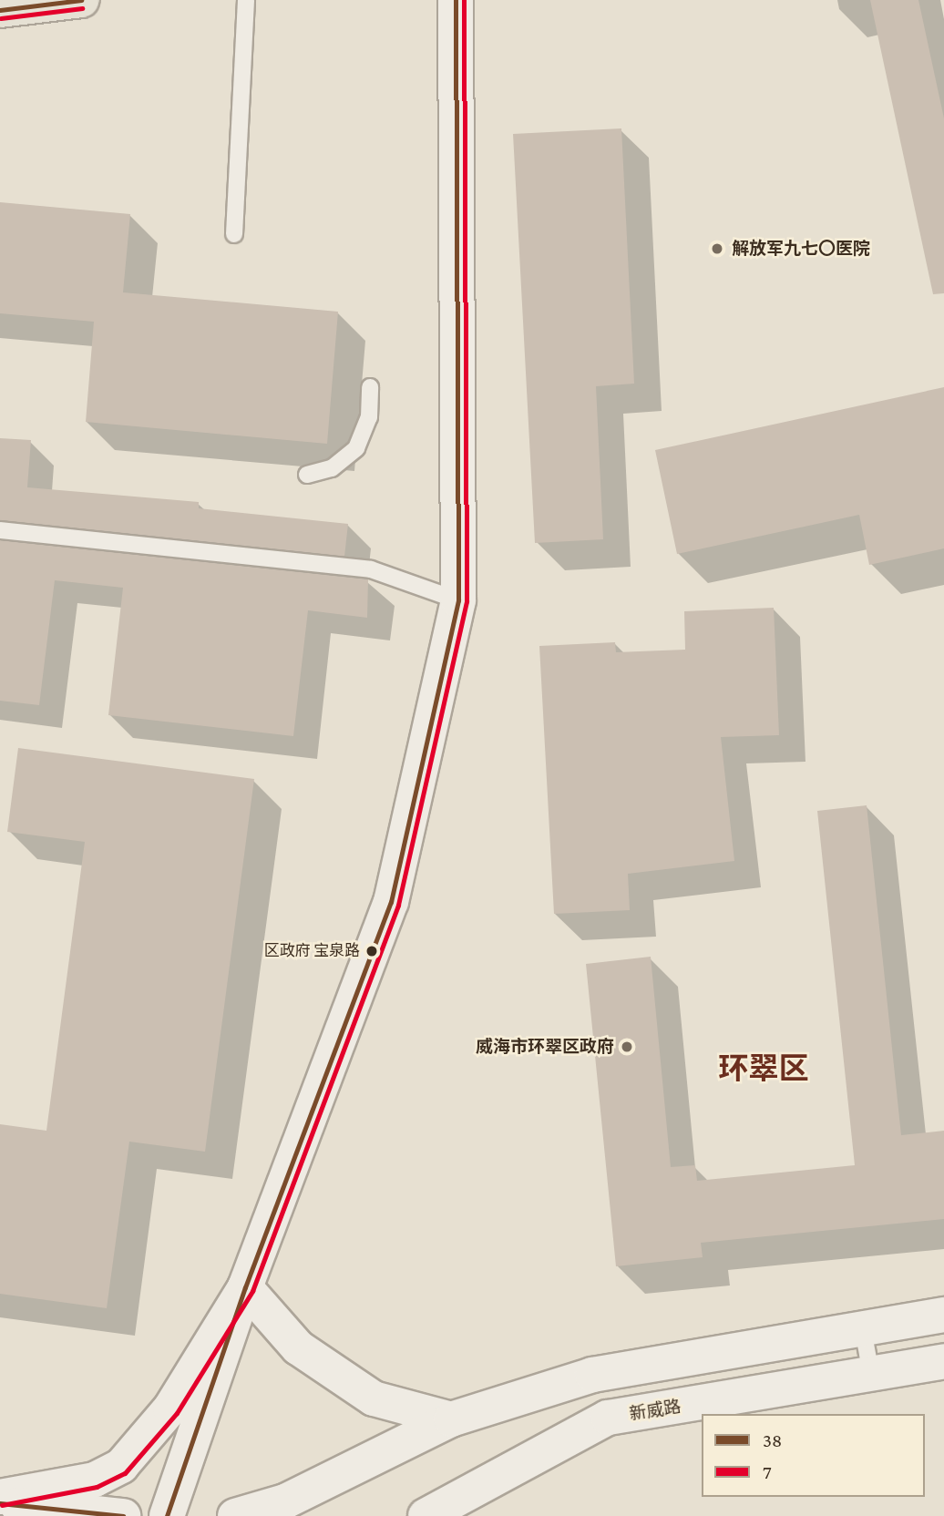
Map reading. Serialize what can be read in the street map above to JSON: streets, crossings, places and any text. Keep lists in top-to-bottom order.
{
  "streets": {
    "main road": ["新威路"]
  },
  "districts": ["环翠区"],
  "places": ["解放军九七〇医院", "区政府 宝泉路", "威海市环翠区政府"],
  "lines": ["transit line 38", "transit line 7"],
  "legend": ["38", "7"]
}
